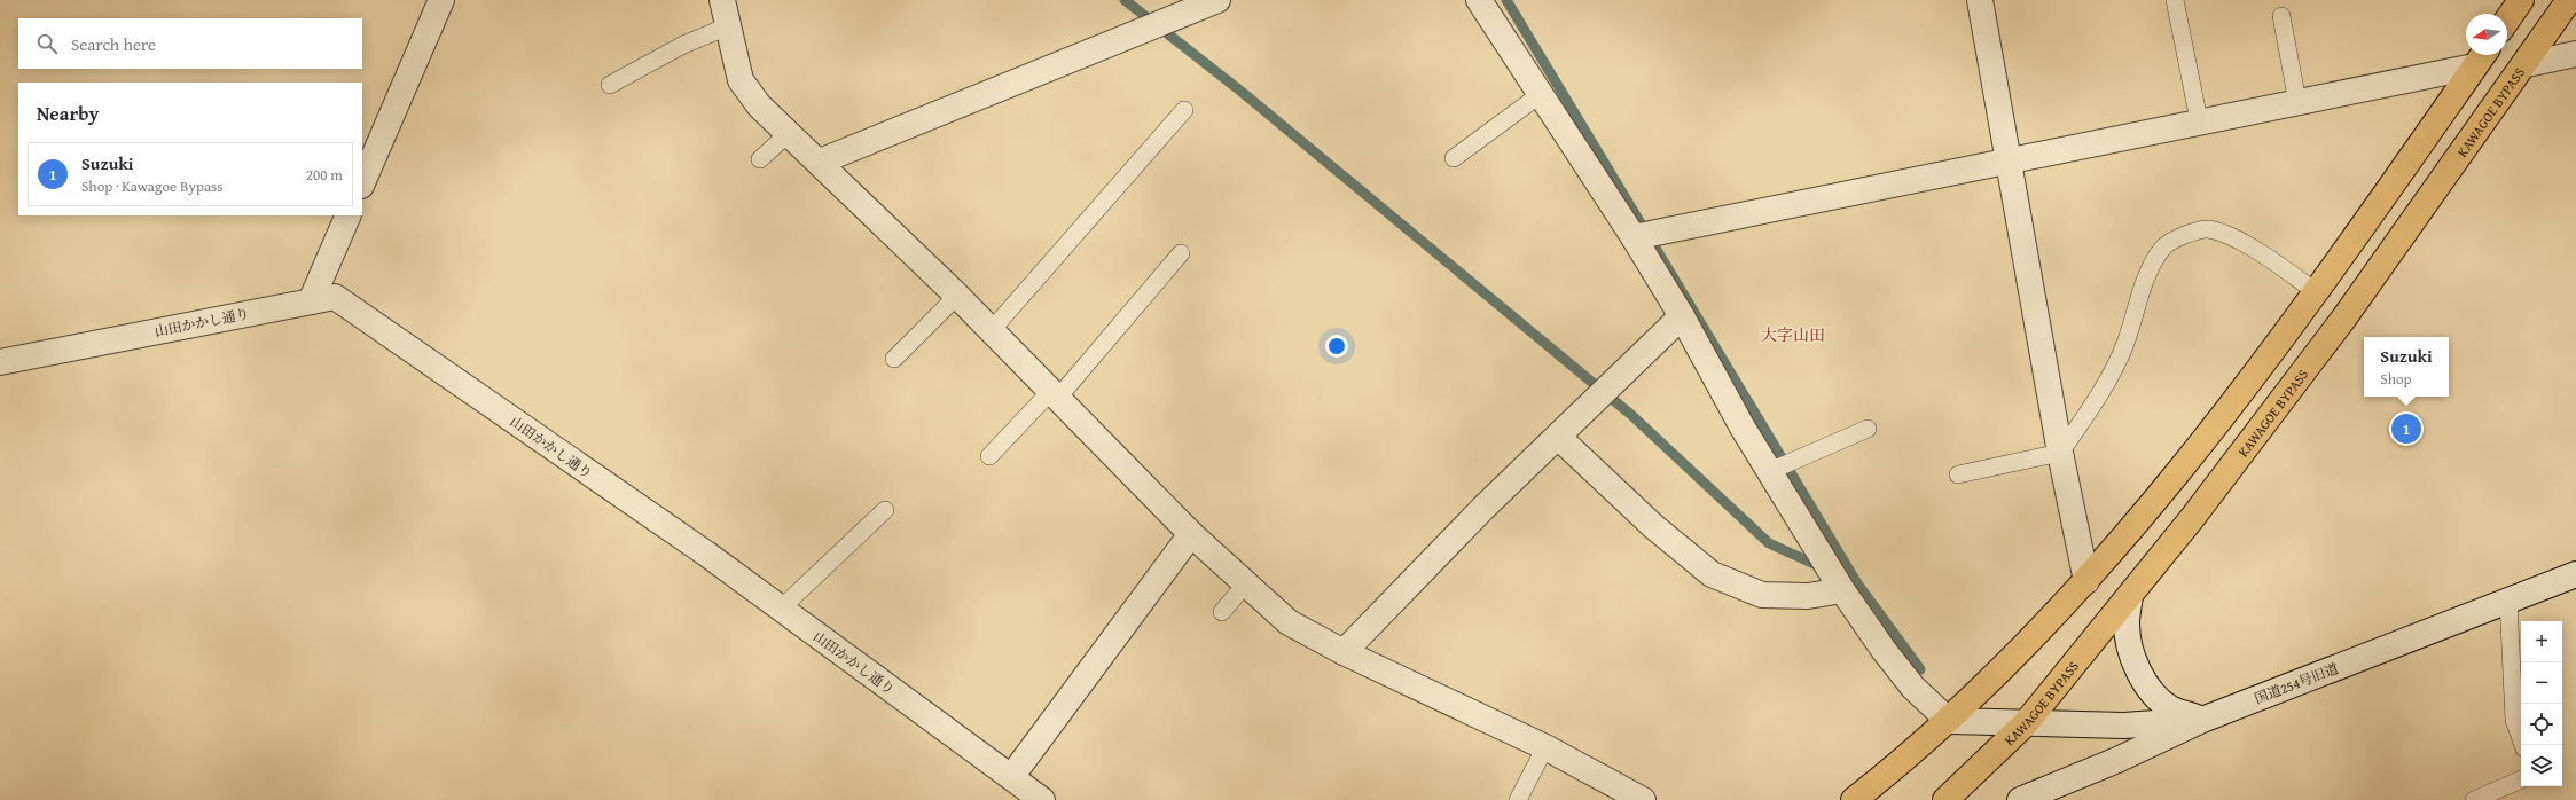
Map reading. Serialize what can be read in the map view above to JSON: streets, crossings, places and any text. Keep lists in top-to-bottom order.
{
  "streets": {
    "highway": ["KAWAGOE BYPASS"],
    "street": ["山田かかし通り", "国道254号旧道"]
  },
  "districts": ["大字山田"],
  "north": "left",
  "page": {
    "search": "Search here",
    "heading": "Nearby",
    "list": [
      {
        "mark": "1",
        "name": "Suzuki",
        "note": "Shop · Kawagoe Bypass",
        "value": "200 m"
      }
    ],
    "popup": ["Suzuki", "Shop"],
    "pins": "1",
    "map_buttons": ["+", "−"]
  }
}
